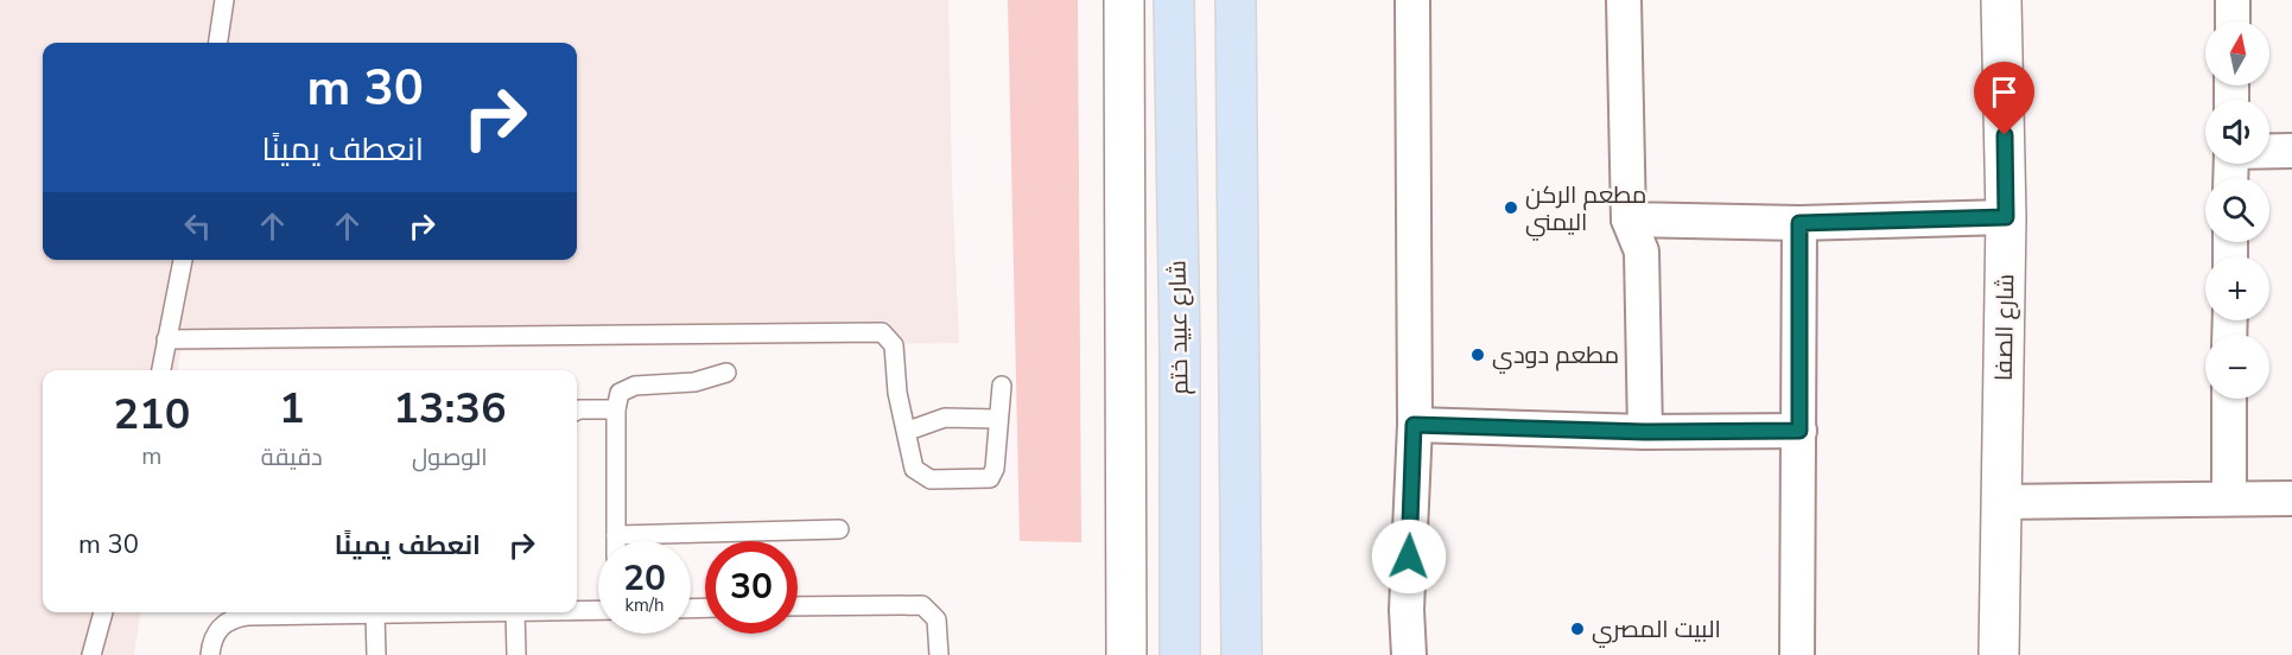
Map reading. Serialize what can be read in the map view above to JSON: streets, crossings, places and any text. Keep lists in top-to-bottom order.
{
  "streets": {
    "main road": ["شارع عبيد ختم"],
    "street": ["شارع الصفا"]
  },
  "places": ["مطعم الركن اليمني", "مطعم دودي", "البيت المصري"],
  "north": "top",
  "page": {
    "map_buttons": ["+", "−"],
    "turn": ["30 m", "انعطف يمينًا"],
    "eta": [
      "13:36",
      "الوصول",
      "1",
      "دقيقة",
      "210",
      "m"
    ],
    "list": [
      {
        "name": "انعطف يمينًا",
        "value": "30 m"
      }
    ],
    "speed": "20 km/h",
    "limit": "30"
  }
}
